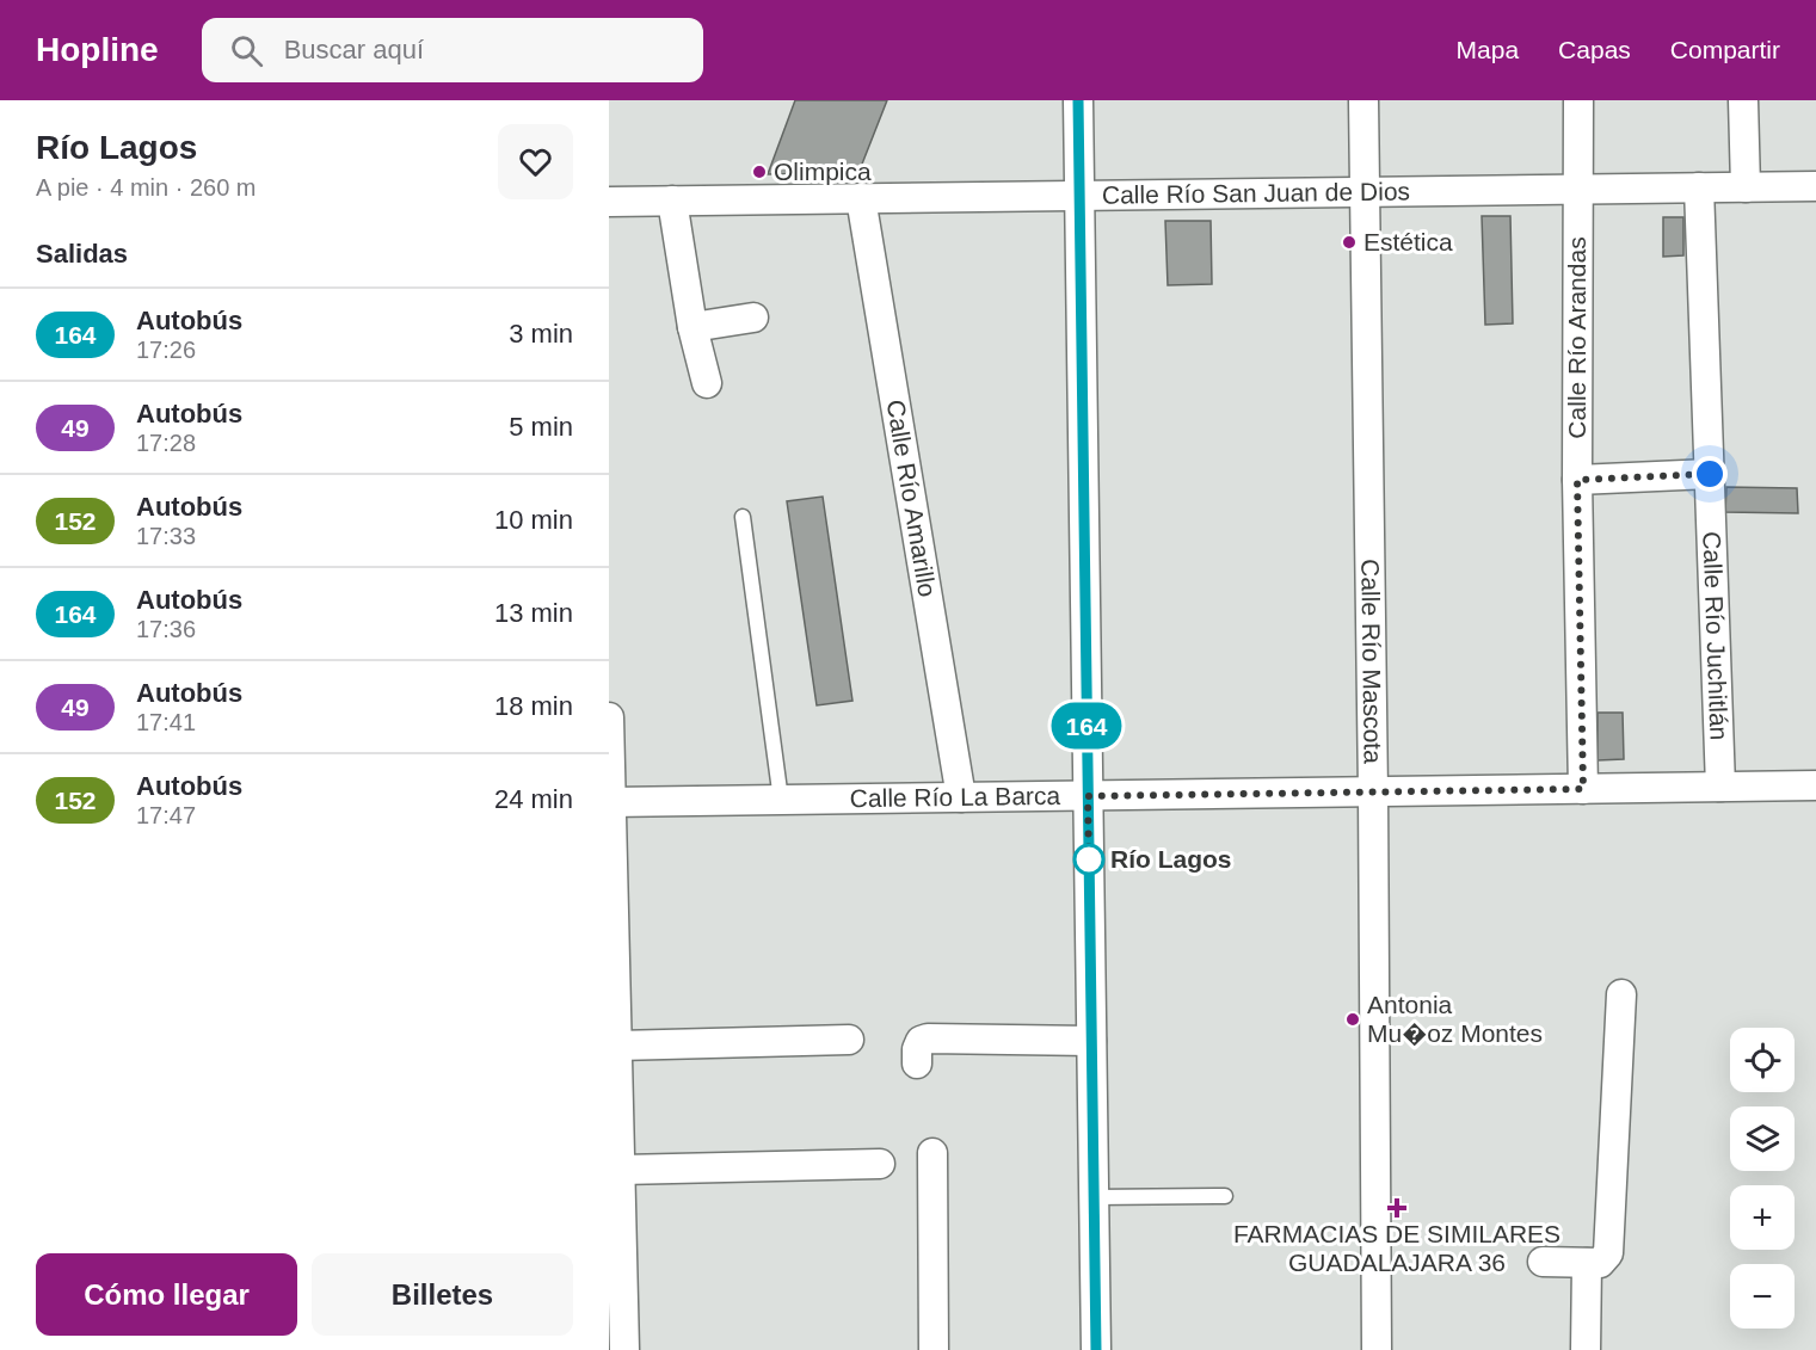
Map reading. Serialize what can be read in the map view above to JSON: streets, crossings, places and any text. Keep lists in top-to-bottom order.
{
  "streets": {
    "street": [
      "Calle Río San Juan de Dios",
      "Calle Río Arandas",
      "Calle Río Amarillo",
      "Calle Río Juchitlán",
      "Calle Río Mascota",
      "Calle Río La Barca"
    ]
  },
  "crossings": [
    ["Calle Río San Juan de Dios", "Calle Río Arandas"],
    ["Calle Río San Juan de Dios", "Calle Río Amarillo"],
    ["Calle Río San Juan de Dios", "Calle Río Juchitlán"],
    ["Calle Río San Juan de Dios", "Calle Río Mascota"],
    ["Calle Río Arandas", "Calle Río La Barca"],
    ["Calle Río Amarillo", "Calle Río La Barca"],
    ["Calle Río Juchitlán", "Calle Río La Barca"],
    ["Calle Río Mascota", "Calle Río La Barca"]
  ],
  "places": {
    "other": [
      "Olimpica",
      "Estética",
      "Río Lagos",
      "Antonia Mu�oz Montes"
    ],
    "health": ["FARMACIAS DE SIMILARES GUADALAJARA 36"]
  },
  "lines": ["bus line 164"],
  "page": {
    "header": "Hopline",
    "search": "Buscar aquí",
    "nav": ["Mapa", "Capas", "Compartir"],
    "heading": [
      ["Río Lagos", "A pie · 4 min · 260 m"],
      "Salidas"
    ],
    "on_map": "164",
    "list": [
      {
        "mark": "164",
        "name": "Autobús",
        "note": "17:26",
        "value": "3 min"
      },
      {
        "mark": "49",
        "name": "Autobús",
        "note": "17:28",
        "value": "5 min"
      },
      {
        "mark": "152",
        "name": "Autobús",
        "note": "17:33",
        "value": "10 min"
      },
      {
        "mark": "164",
        "name": "Autobús",
        "note": "17:36",
        "value": "13 min"
      },
      {
        "mark": "49",
        "name": "Autobús",
        "note": "17:41",
        "value": "18 min"
      },
      {
        "mark": "152",
        "name": "Autobús",
        "note": "17:47",
        "value": "24 min"
      }
    ],
    "map_buttons": ["+", "−"],
    "buttons": ["Cómo llegar", "Billetes"]
  }
}
